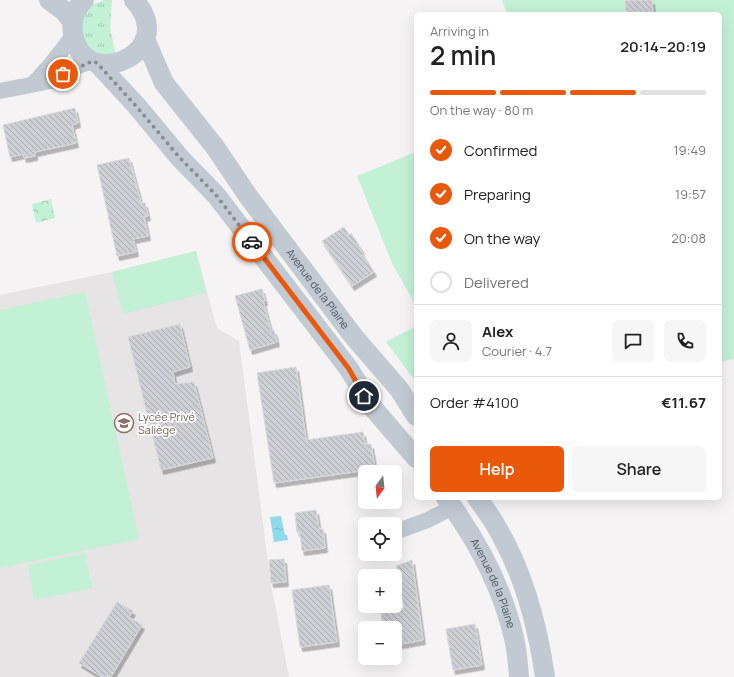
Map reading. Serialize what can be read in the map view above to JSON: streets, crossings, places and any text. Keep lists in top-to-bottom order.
{
  "streets": {
    "street": ["Avenue de la Plaine"]
  },
  "places": {
    "school or university": ["Lycée Privé Saliège"]
  },
  "north": "bottom",
  "page": {
    "heading": ["2 min", "Arriving in", "20:14–20:19"],
    "panel": [
      "Alex",
      "Courier · 4.7",
      "Order #4100",
      "€11.67"
    ],
    "bar": "On the way · 80 m",
    "list": [
      ["Confirmed", "19:49"],
      ["Preparing", "19:57"],
      ["On the way", "20:08"],
      "Delivered"
    ],
    "buttons": ["Help", "Share"],
    "map_buttons": ["+", "−"]
  }
}
